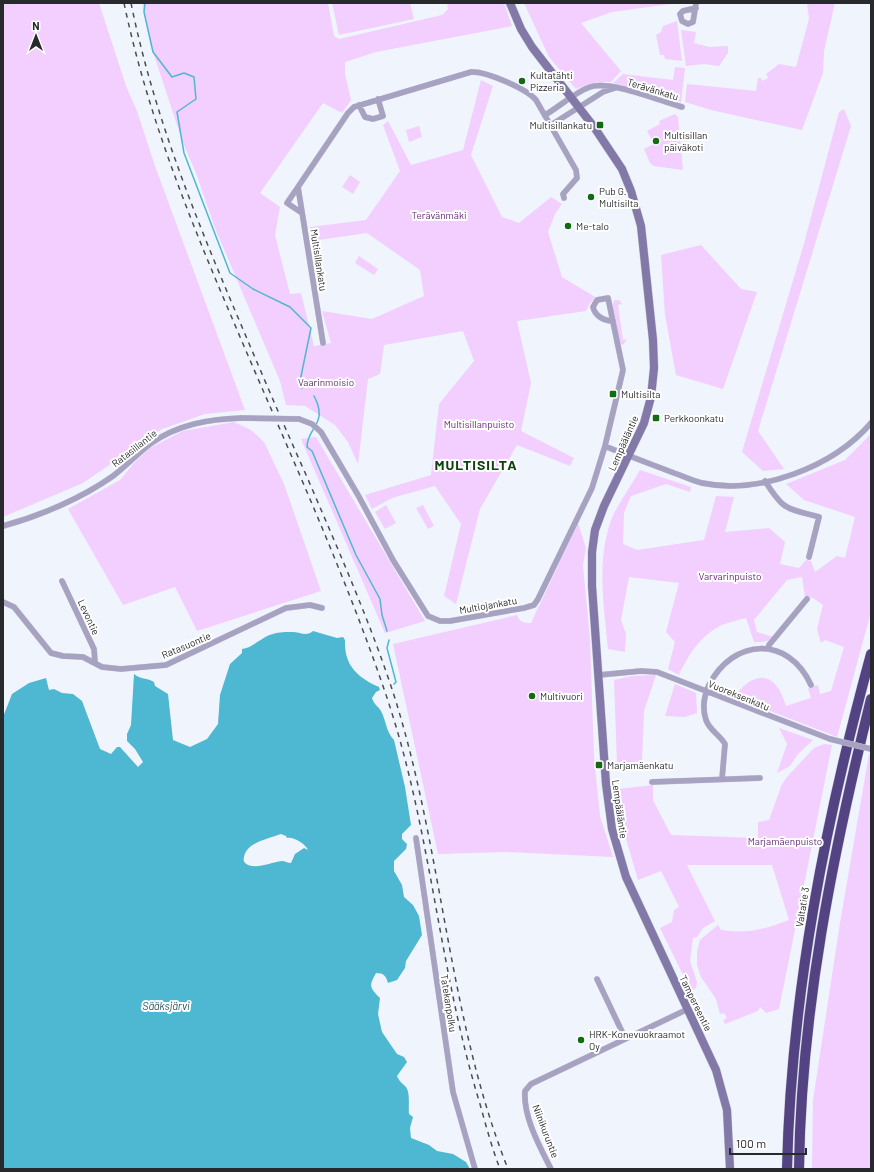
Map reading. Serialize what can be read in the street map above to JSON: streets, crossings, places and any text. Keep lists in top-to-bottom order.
{
  "streets": {
    "highway": ["Valtatie 3"],
    "main road": ["Lempääläntie", "Tampereentie"],
    "street": [
      "Terävänkatu",
      "Multisillankatu",
      "Ratasillantie",
      "Multiojankatu",
      "Levontie",
      "Ratasuontie",
      "Vuoreksenkatu",
      "Tatekanpolku",
      "Niinikuruntie"
    ]
  },
  "crossings": [
    ["Terävänkatu", "Lempääläntie"],
    ["Lempääläntie", "Vuoreksenkatu"],
    ["Lempääläntie", "Tampereentie"],
    ["Ratasillantie", "Multiojankatu"],
    ["Levontie", "Ratasuontie"],
    ["Tampereentie", "Niinikuruntie"]
  ],
  "districts": ["MULTISILTA"],
  "water": ["Sääksjärvi"],
  "parks": [
    "Terävänmäki",
    "Vaarinmoisio",
    "Multisillanpuisto",
    "Varvarinpuisto",
    "Marjamäenpuisto"
  ],
  "places": {
    "other": [
      "Kultatähti Pizzeria",
      "Multisillan päiväkoti",
      "Pub G. Multisilta",
      "Me-talo",
      "Multivuori",
      "HRK-Konevuokraamot Oy"
    ],
    "transit": [
      "Multisillankatu",
      "Multisilta",
      "Perkkoonkatu",
      "Marjamäenkatu"
    ]
  },
  "scale_bar": "100 m",
  "north": "top"
}
